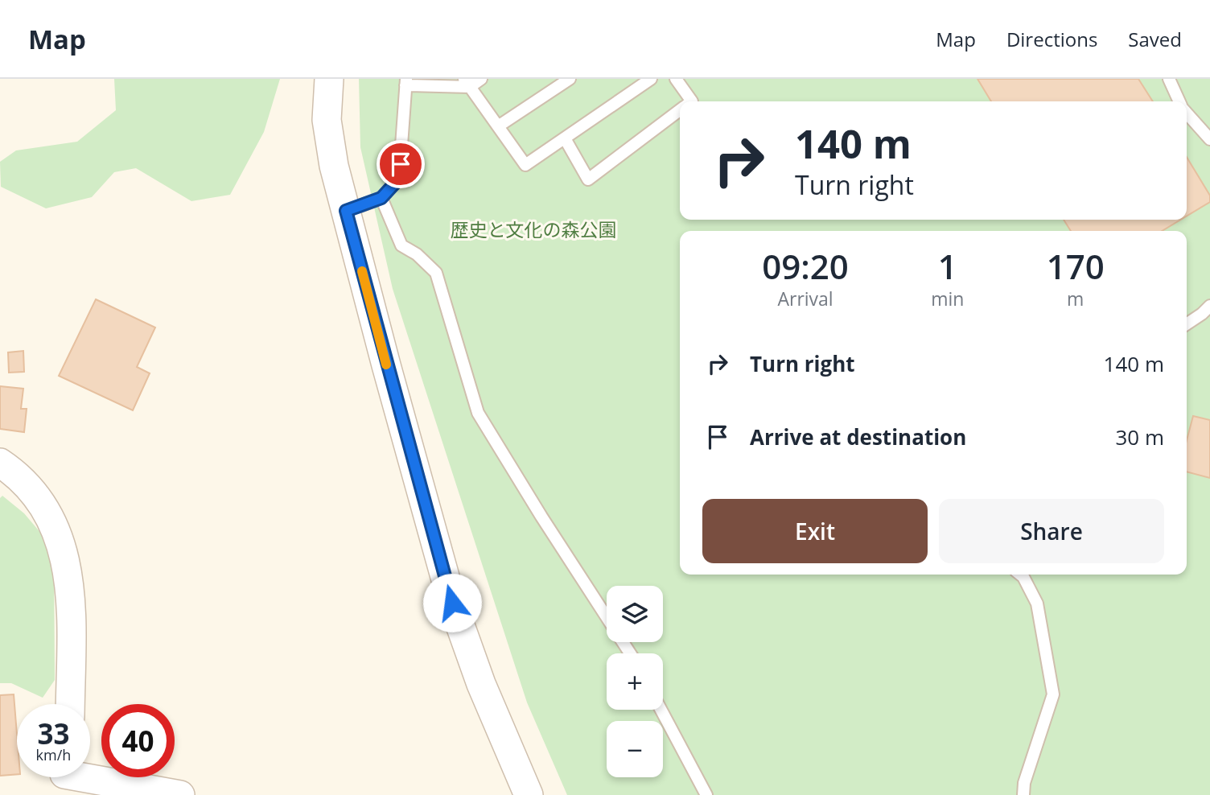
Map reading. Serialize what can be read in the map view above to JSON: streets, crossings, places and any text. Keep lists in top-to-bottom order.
{
  "parks": ["歴史と文化の森公園"],
  "page": {
    "header": "Map",
    "nav": ["Map", "Directions", "Saved"],
    "turn": ["140 m", "Turn right"],
    "eta": [
      "09:20",
      "Arrival",
      "1",
      "min",
      "170",
      "m"
    ],
    "list": [
      {
        "name": "Turn right",
        "value": "140 m"
      },
      {
        "name": "Arrive at destination",
        "value": "30 m"
      }
    ],
    "buttons": ["Exit", "Share"],
    "map_buttons": ["+", "−"],
    "speed": "33 km/h",
    "limit": "40"
  }
}
